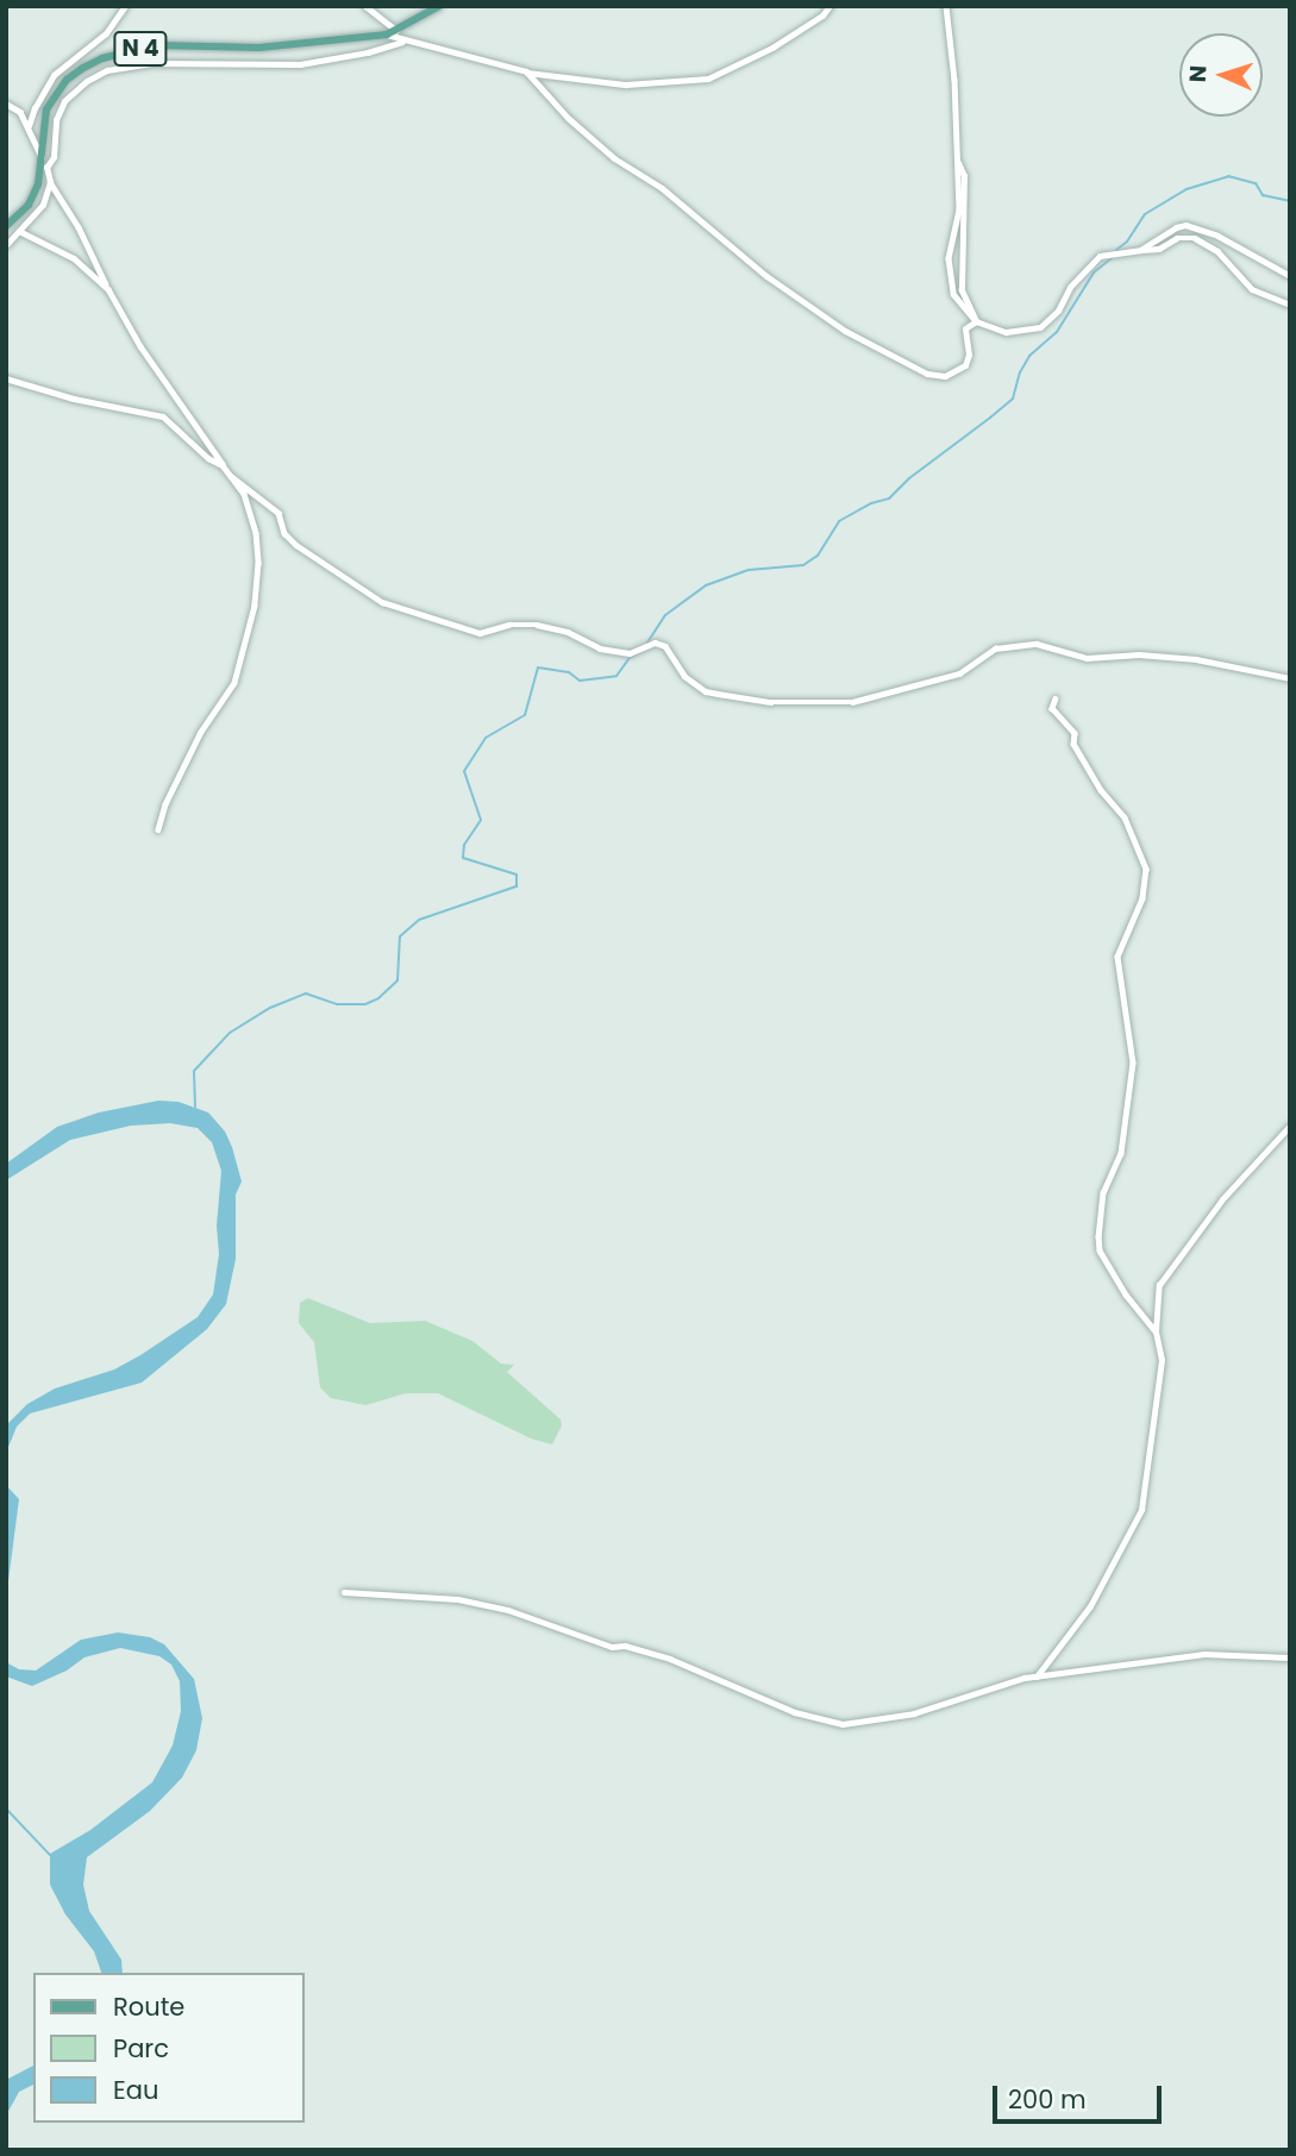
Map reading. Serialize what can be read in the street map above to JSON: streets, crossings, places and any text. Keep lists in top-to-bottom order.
{
  "streets": {
    "main road": ["N 4"]
  },
  "legend": ["Route", "Parc", "Eau"],
  "scale_bar": "200 m",
  "north": "left"
}
